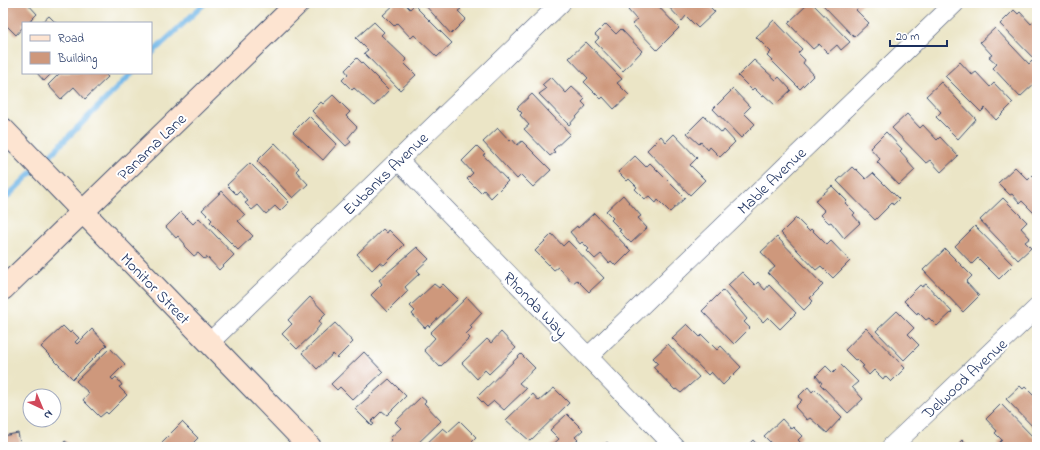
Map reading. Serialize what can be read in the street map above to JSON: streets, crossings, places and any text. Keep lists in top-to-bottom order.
{
  "streets": {
    "street": [
      "Panama Lane",
      "Eubanks Avenue",
      "Mable Avenue",
      "Monitor Street",
      "Rhonda Way",
      "Delwood Avenue"
    ]
  },
  "crossings": [
    ["Panama Lane", "Monitor Street"],
    ["Eubanks Avenue", "Monitor Street"],
    ["Eubanks Avenue", "Rhonda Way"],
    ["Mable Avenue", "Rhonda Way"]
  ],
  "legend": ["Road", "Building"],
  "scale_bar": "20 m",
  "north": "bottom right"
}
